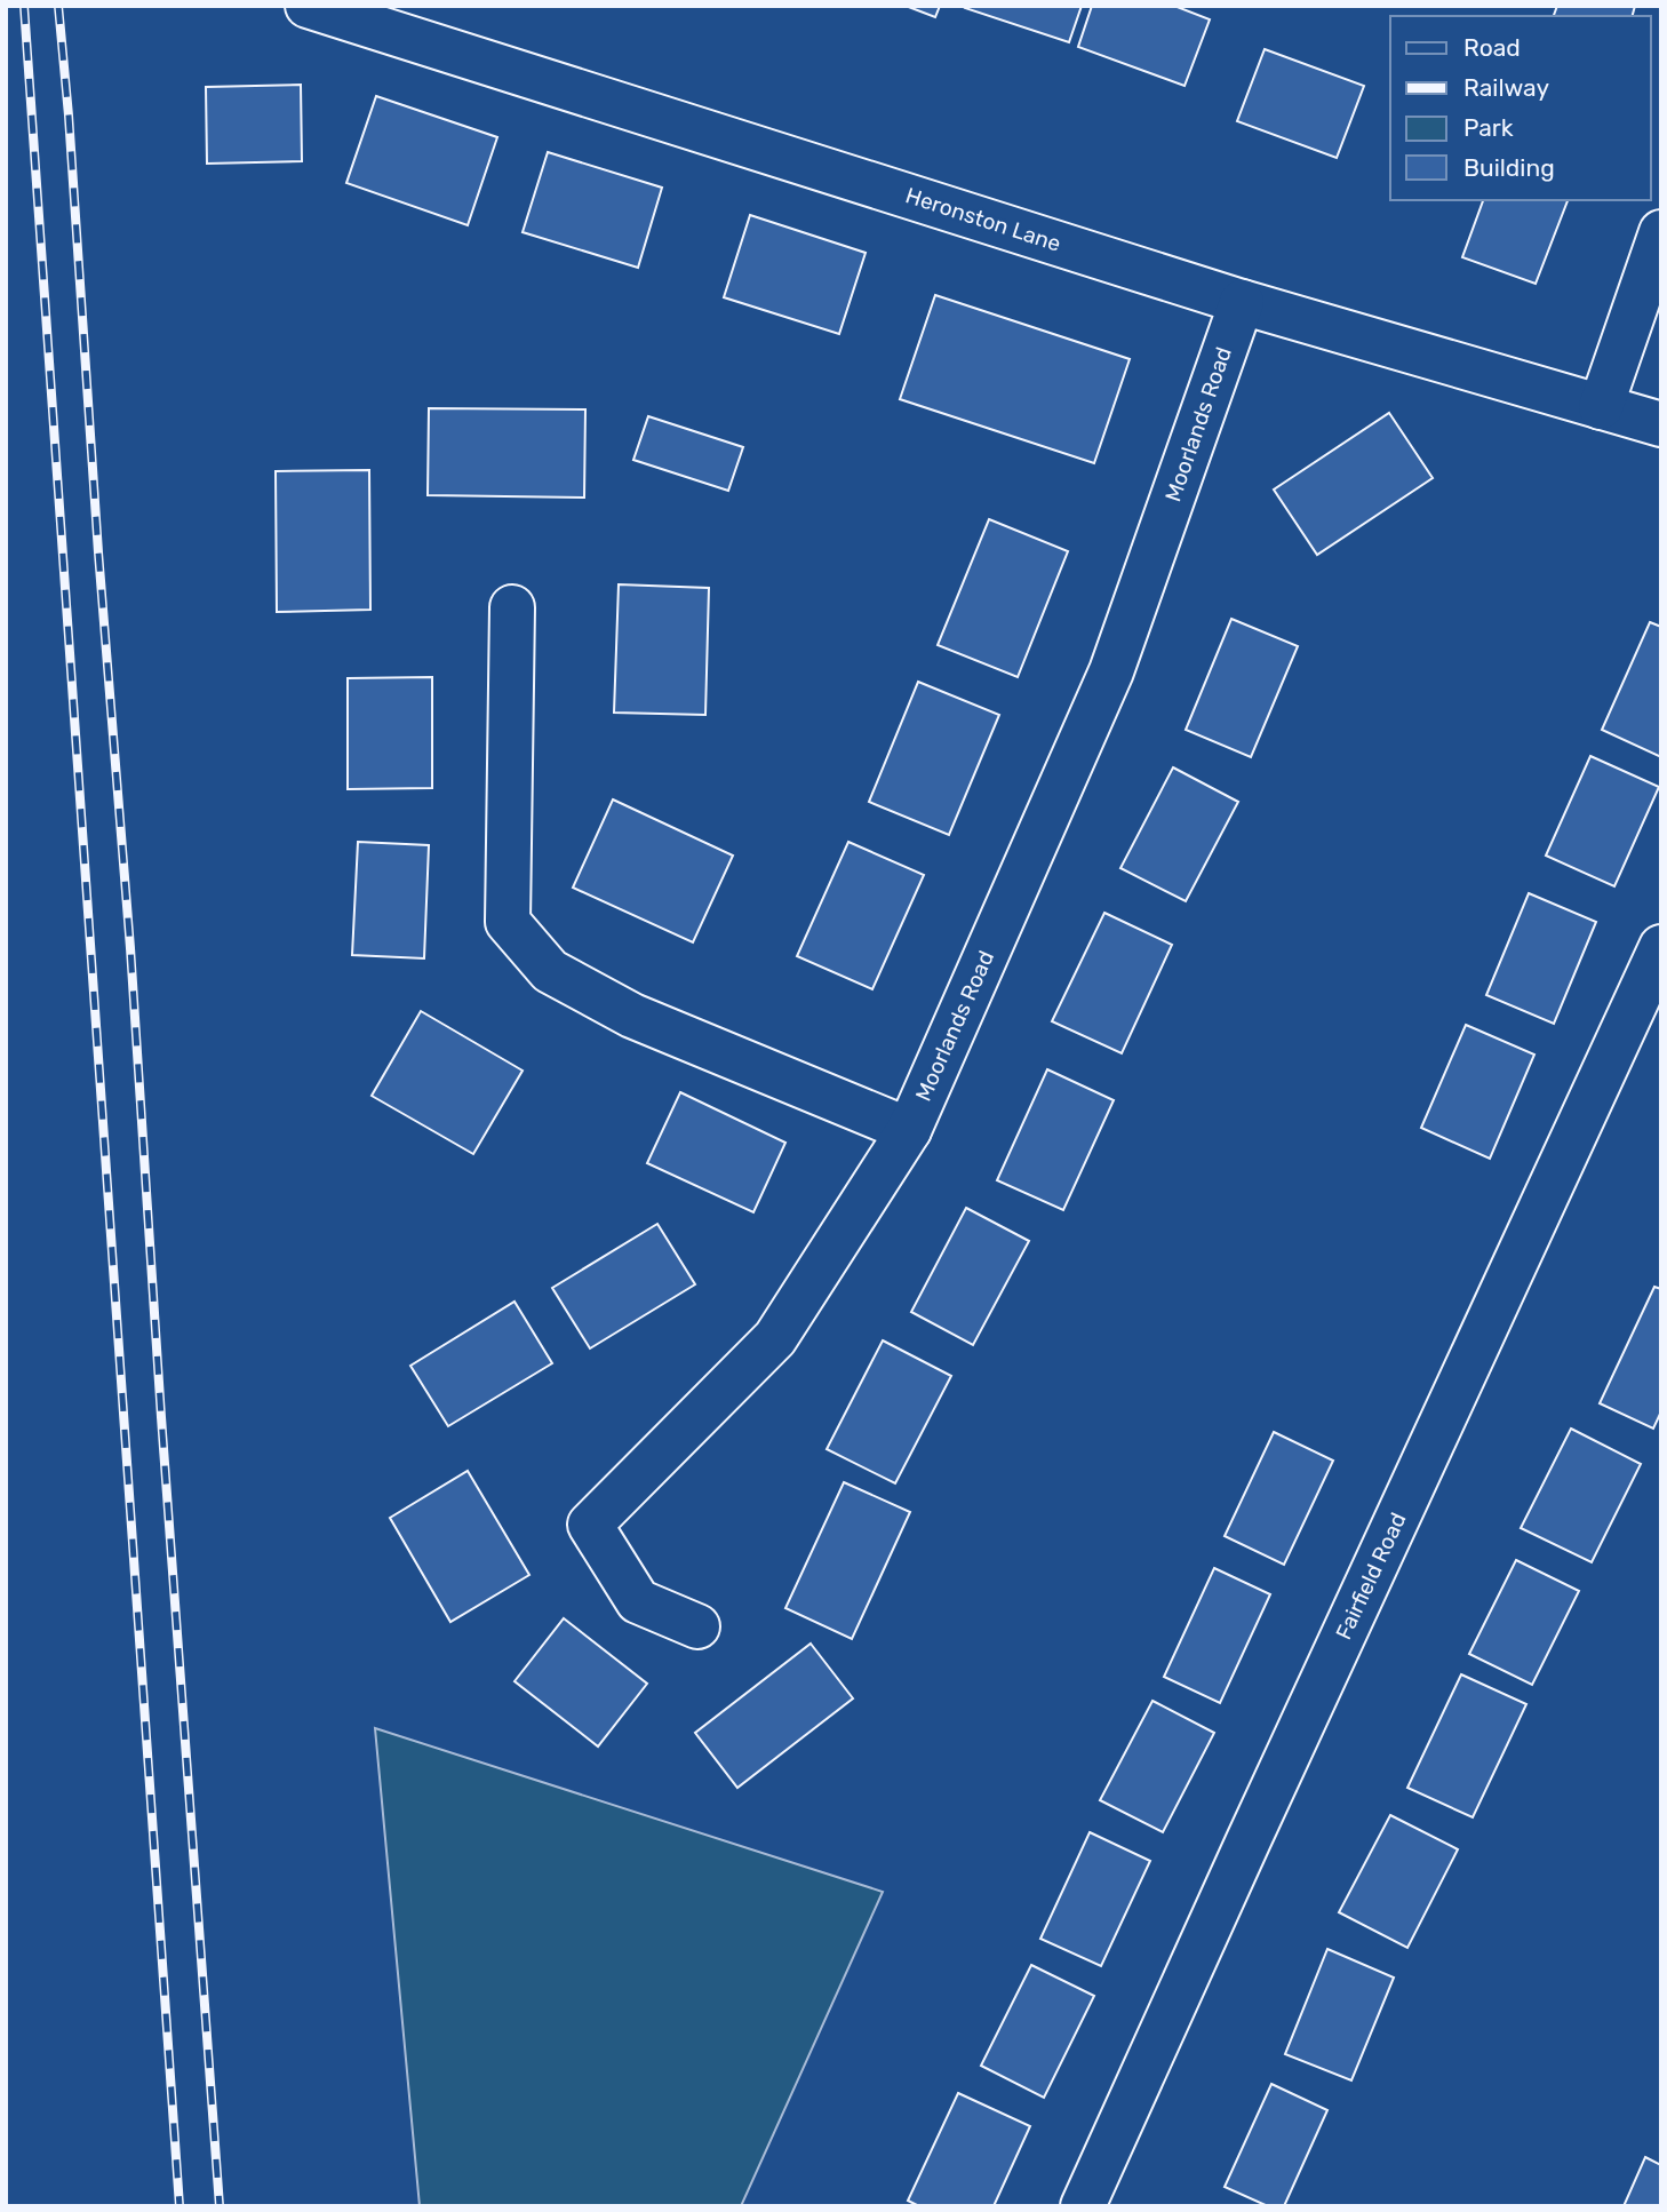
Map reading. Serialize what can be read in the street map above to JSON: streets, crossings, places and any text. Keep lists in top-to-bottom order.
{
  "streets": {
    "street": ["Heronston Lane", "Moorlands Road", "Fairfield Road"]
  },
  "crossings": [
    ["Heronston Lane", "Moorlands Road"]
  ],
  "legend": [
    "Road",
    "Railway",
    "Park",
    "Building"
  ]
}
